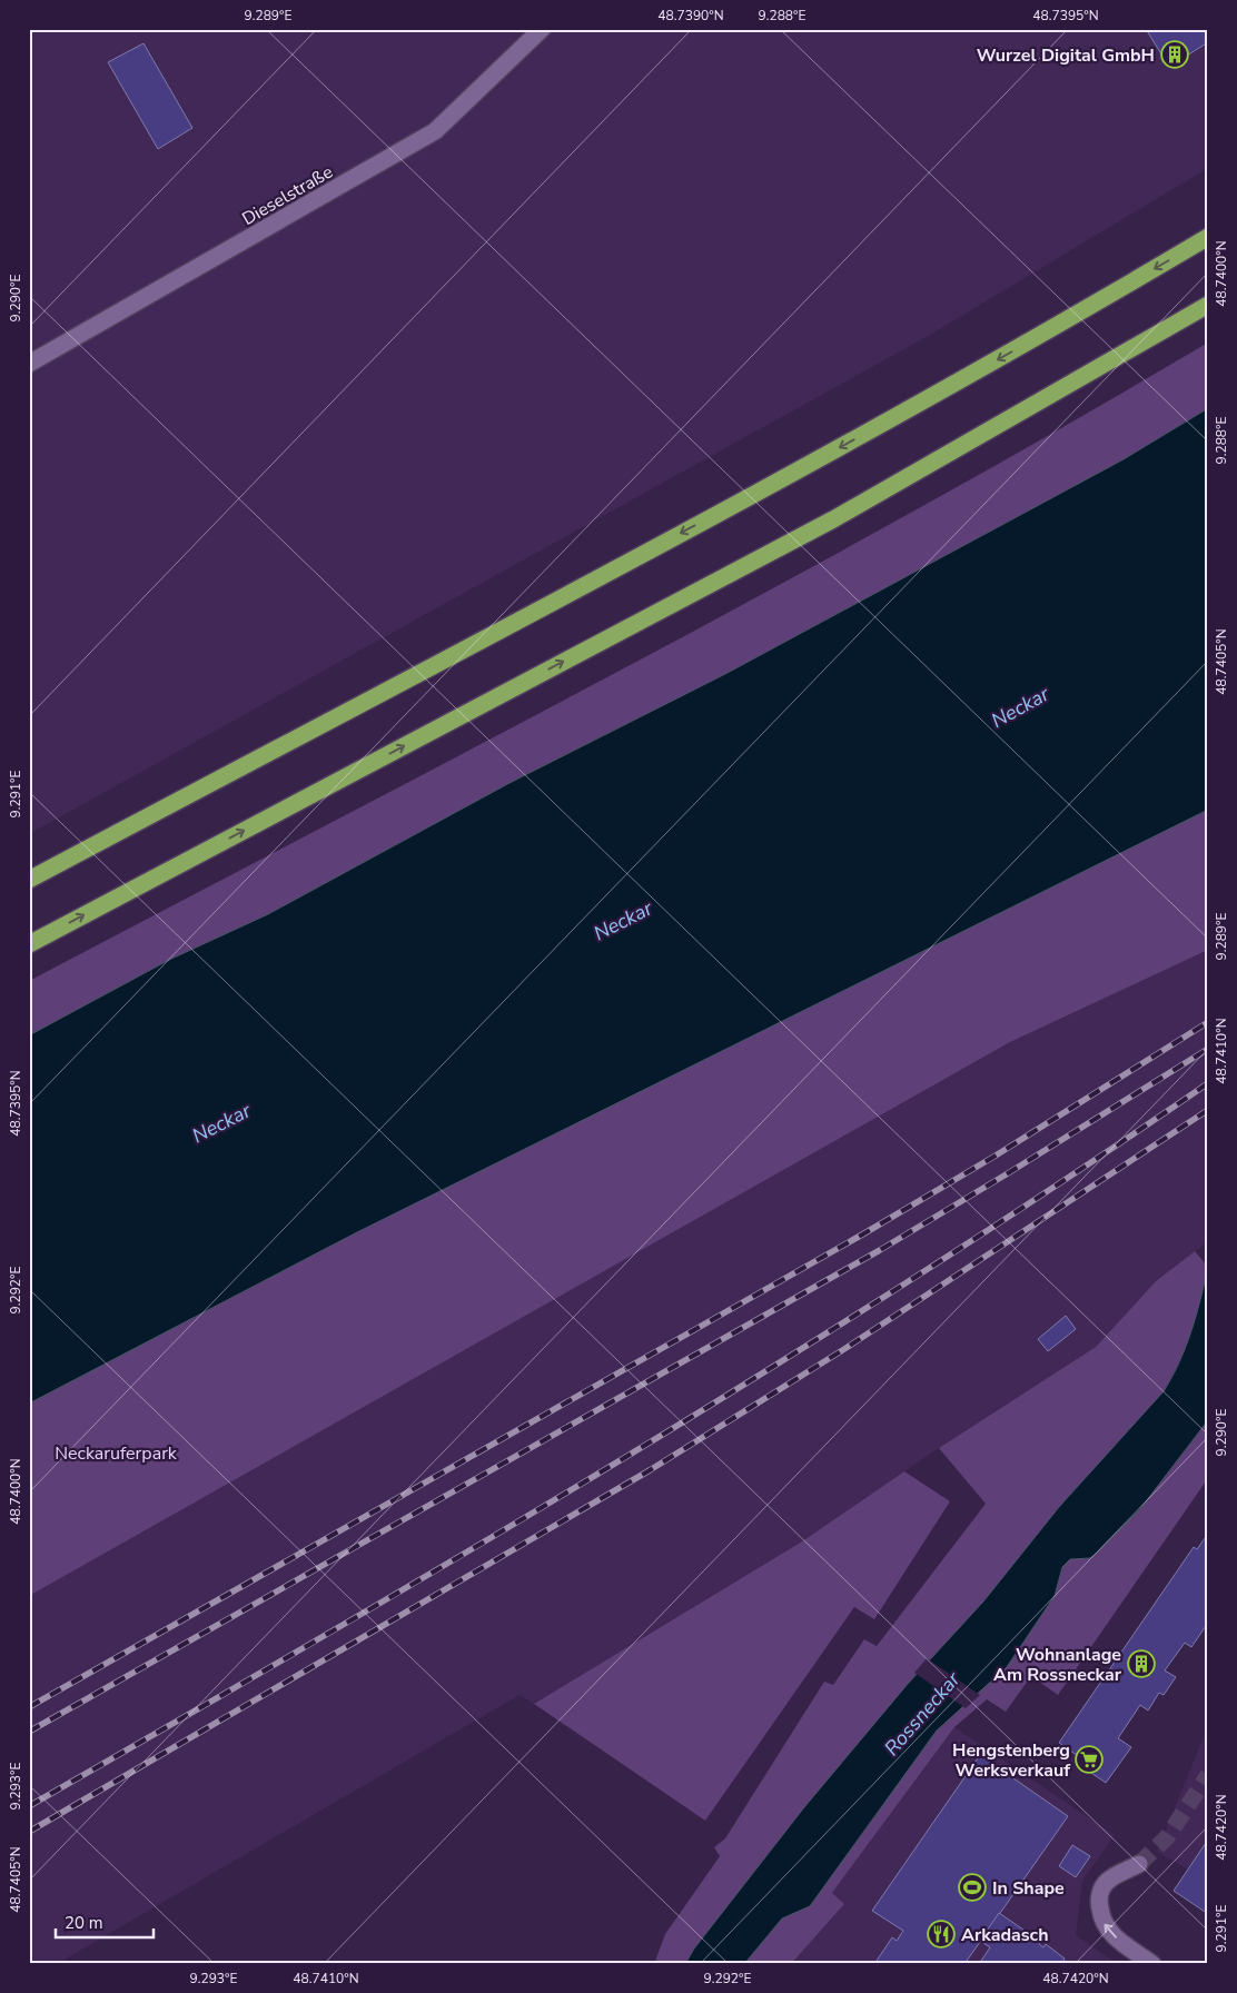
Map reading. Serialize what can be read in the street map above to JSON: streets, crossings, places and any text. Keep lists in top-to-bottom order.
{
  "streets": {
    "street": ["Dieselstraße"]
  },
  "water": ["Neckar", "Rossneckar"],
  "parks": ["Neckaruferpark"],
  "places": {
    "building": ["Wurzel Digital GmbH", "Wohnanlage Am Rossneckar"],
    "supermarket": ["Hengstenberg Werksverkauf"],
    "sports": ["In Shape"],
    "restaurant": ["Arkadasch"]
  },
  "scale_bar": "20 m",
  "coordinates": [
    "9.289°E",
    "48.7390°N",
    "9.288°E",
    "48.7395°N",
    "48.7400°N",
    "9.290°E",
    "48.7405°N",
    "9.291°E",
    "48.7410°N",
    "9.292°E",
    "9.293°E",
    "48.7420°N"
  ]
}
